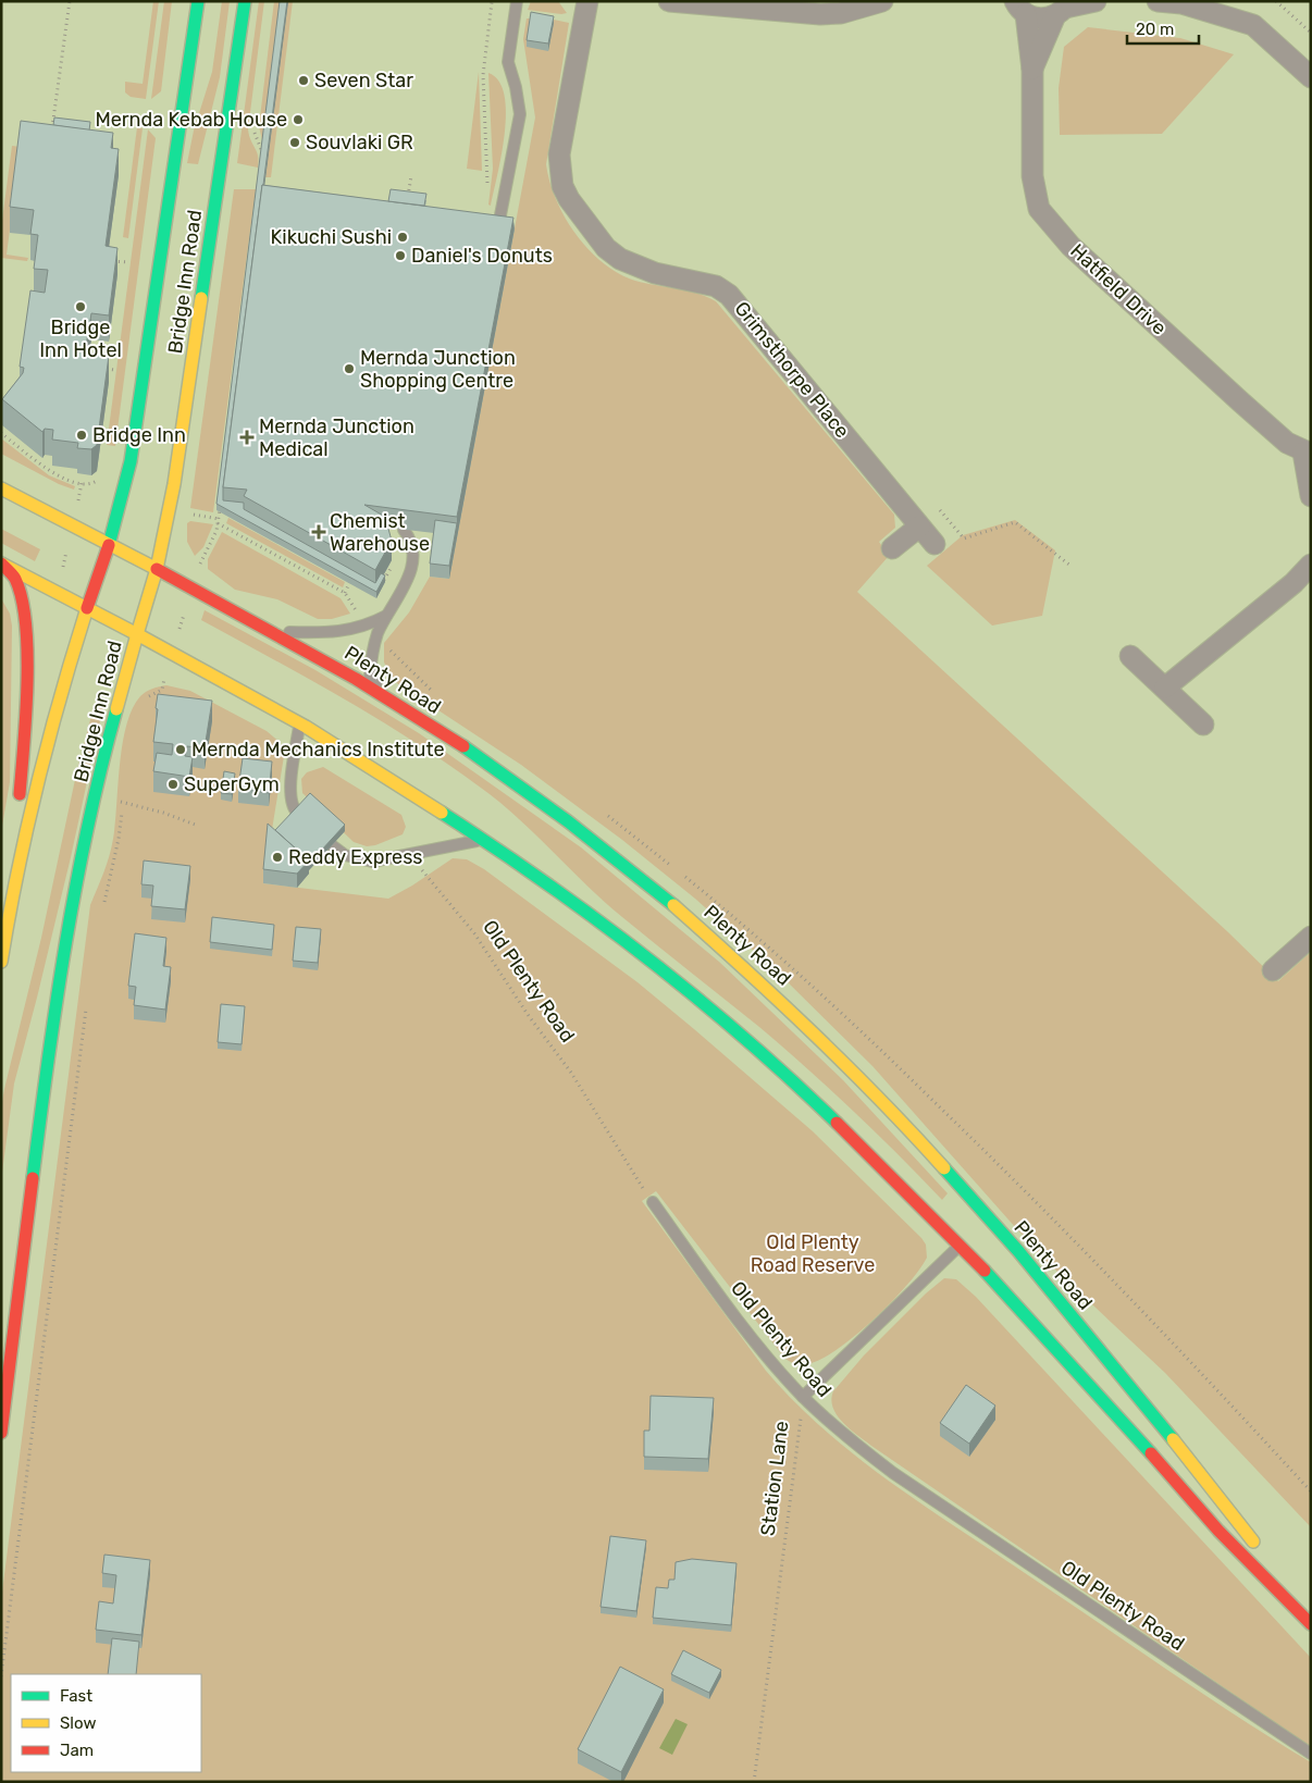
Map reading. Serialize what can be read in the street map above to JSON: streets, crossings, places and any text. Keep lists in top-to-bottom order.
{
  "streets": {
    "main road": ["Bridge Inn Road", "Plenty Road"],
    "street": ["Hatfield Drive", "Grimsthorpe Place"],
    "lane": ["Old Plenty Road", "Station Lane"]
  },
  "crossings": [
    ["Bridge Inn Road", "Plenty Road"],
    ["Old Plenty Road", "Station Lane"]
  ],
  "parks": ["Old Plenty Road Reserve"],
  "places": {
    "other": [
      "Seven Star",
      "Mernda Kebab House",
      "Souvlaki GR",
      "Kikuchi Sushi",
      "Daniel's Donuts",
      "Bridge Inn Hotel",
      "Mernda Junction Shopping Centre",
      "Bridge Inn",
      "Mernda Mechanics Institute",
      "SuperGym",
      "Reddy Express"
    ],
    "health": ["Mernda Junction Medical", "Chemist Warehouse"]
  },
  "legend": ["Fast", "Slow", "Jam"],
  "scale_bar": "20 m"
}
